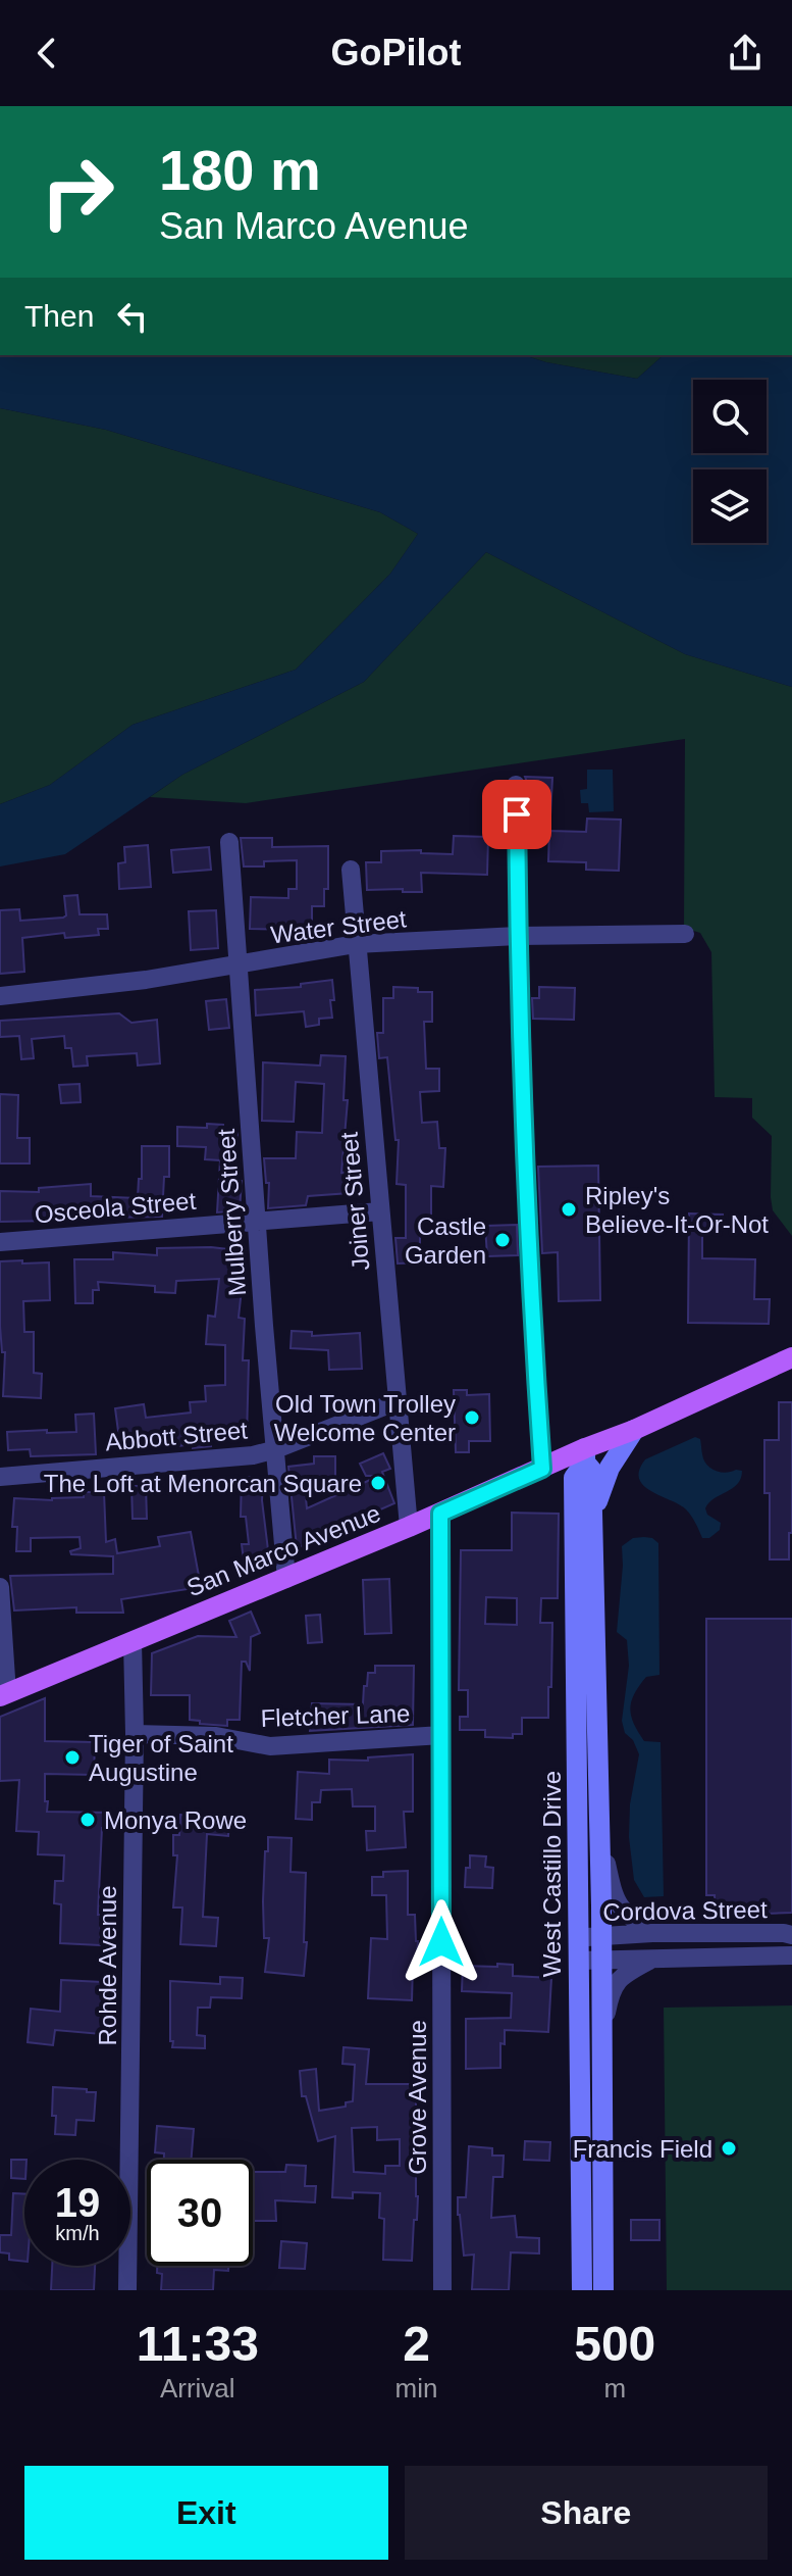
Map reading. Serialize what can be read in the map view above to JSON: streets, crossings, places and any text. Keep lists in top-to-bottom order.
{
  "streets": {
    "main road": ["San Marco Avenue", "West Castillo Drive"],
    "street": [
      "Water Street",
      "Joiner Street",
      "Osceola Street",
      "Mulberry Street",
      "Abbott Street",
      "Fletcher Lane",
      "Cordova Street",
      "Rohde Avenue",
      "Grove Avenue"
    ]
  },
  "crossings": [
    ["Water Street", "Joiner Street"],
    ["Water Street", "Mulberry Street"],
    ["Joiner Street", "Osceola Street"],
    ["Joiner Street", "Abbott Street"],
    ["Joiner Street", "San Marco Avenue"],
    ["Osceola Street", "Mulberry Street"],
    ["Mulberry Street", "Abbott Street"],
    ["Mulberry Street", "San Marco Avenue"],
    ["San Marco Avenue", "West Castillo Drive"],
    ["San Marco Avenue", "Rohde Avenue"],
    ["San Marco Avenue", "Grove Avenue"],
    ["Fletcher Lane", "Rohde Avenue"],
    ["Fletcher Lane", "Grove Avenue"],
    ["West Castillo Drive", "Cordova Street"]
  ],
  "places": [
    "Ripley's Believe-It-Or-Not",
    "Castle Garden",
    "Old Town Trolley Welcome Center",
    "The Loft at Menorcan Square",
    "Tiger of Saint Augustine",
    "Monya Rowe",
    "Francis Field"
  ],
  "page": {
    "header": "GoPilot",
    "turn": ["180 m", "San Marco Avenue"],
    "then": "Then",
    "speed": "19 km/h",
    "limit": "30",
    "eta": [
      "11:33",
      "Arrival",
      "2",
      "min",
      "500",
      "m"
    ],
    "buttons": ["Exit", "Share"]
  }
}
